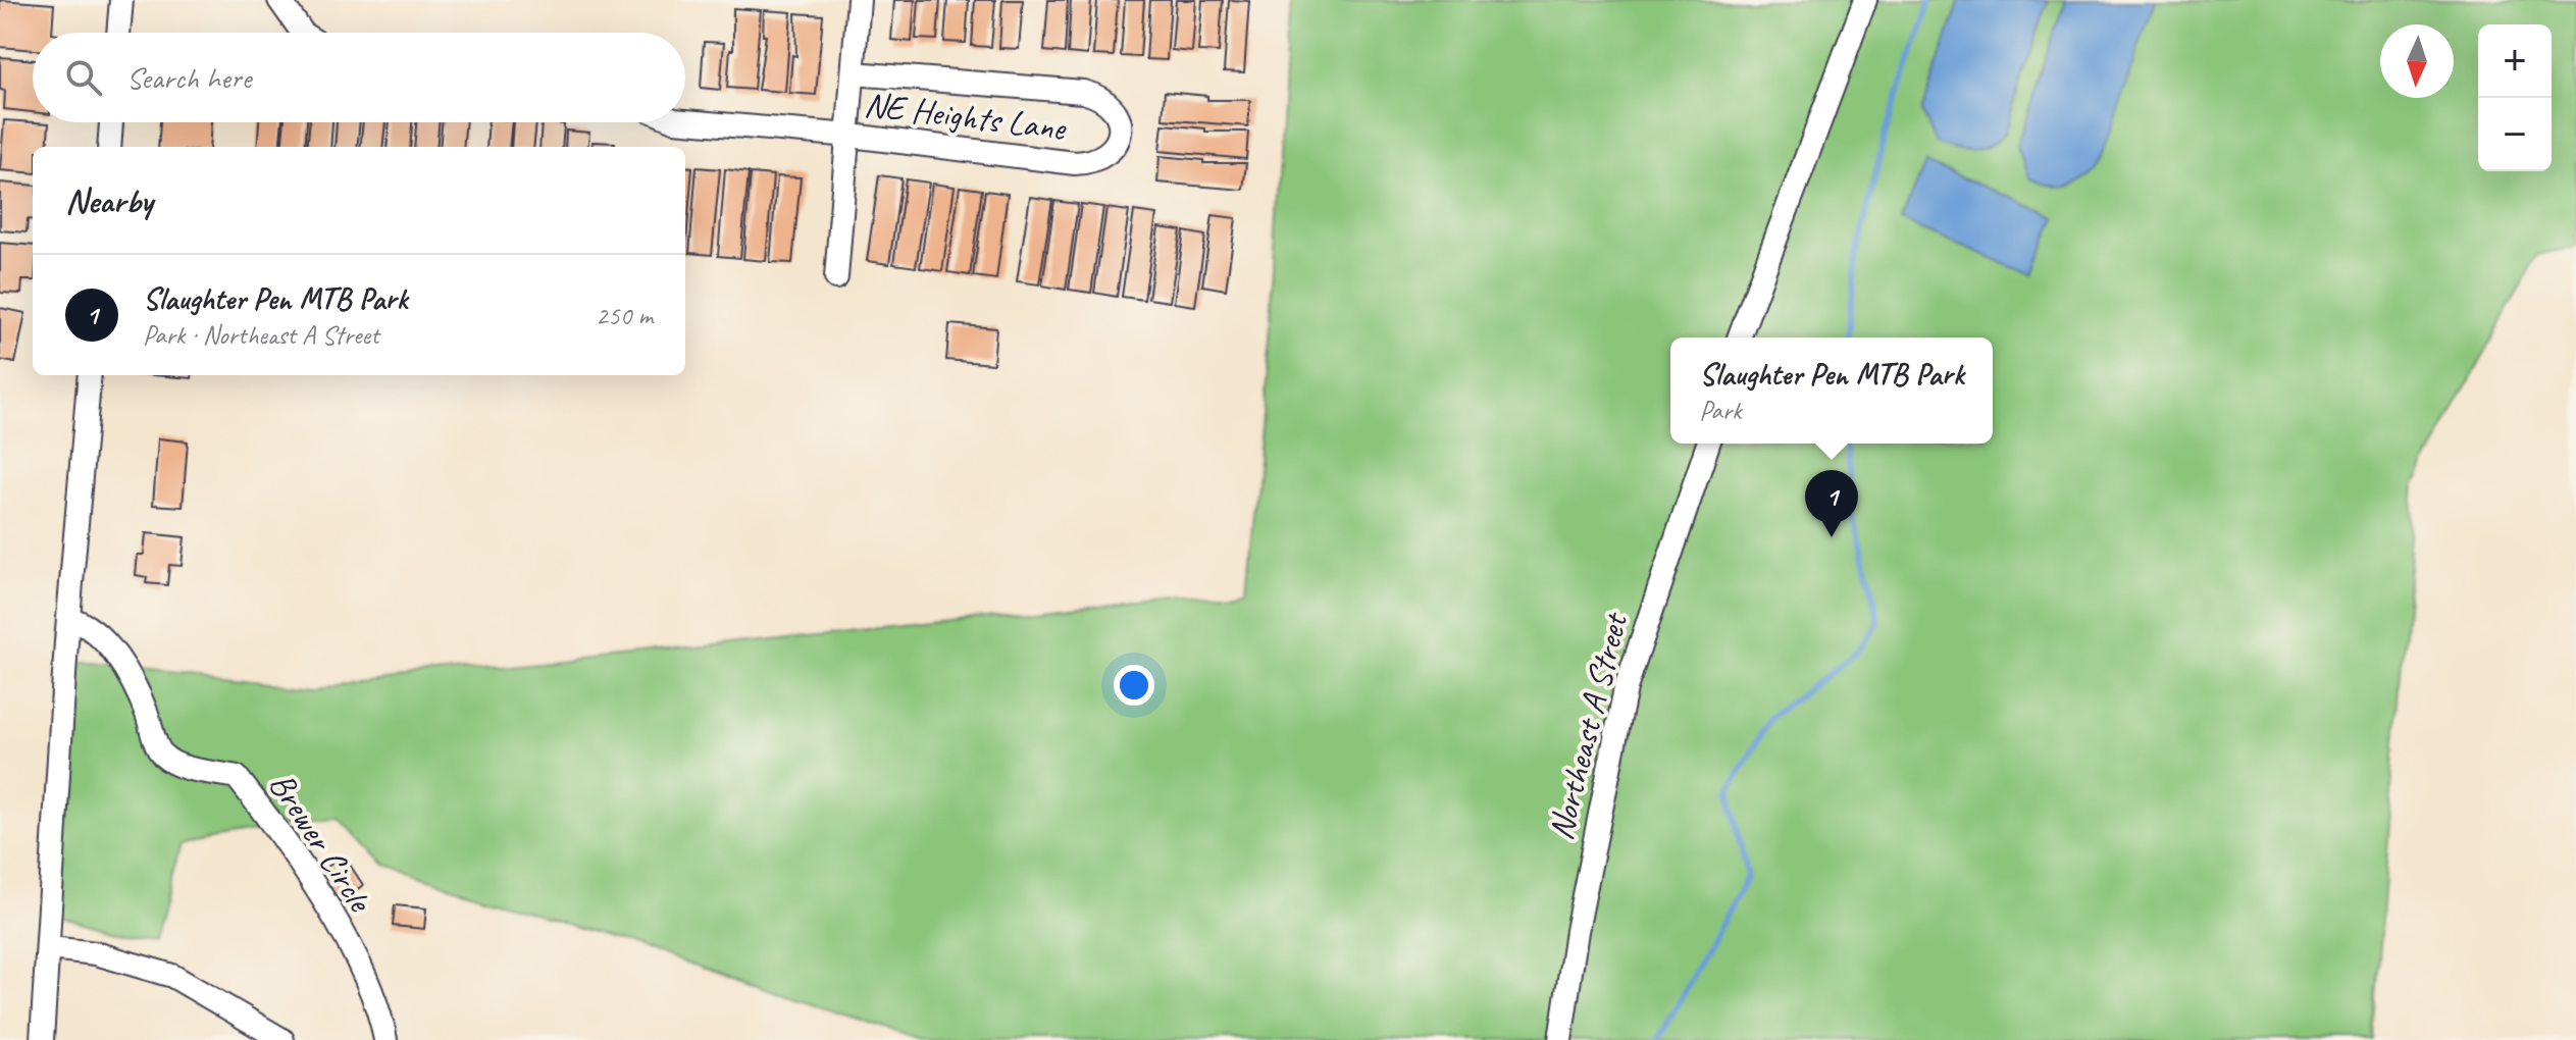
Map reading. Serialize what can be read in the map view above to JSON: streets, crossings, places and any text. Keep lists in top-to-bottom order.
{
  "streets": {
    "street": ["NE Heights Lane", "Northeast A Street", "Brewer Circle"]
  },
  "north": "bottom",
  "page": {
    "map_buttons": ["+", "−"],
    "search": "Search here",
    "heading": "Nearby",
    "list": [
      {
        "mark": "1",
        "name": "Slaughter Pen MTB Park",
        "note": "Park · Northeast A Street",
        "value": "250 m"
      }
    ],
    "popup": ["Slaughter Pen MTB Park", "Park"],
    "pins": "1"
  }
}
